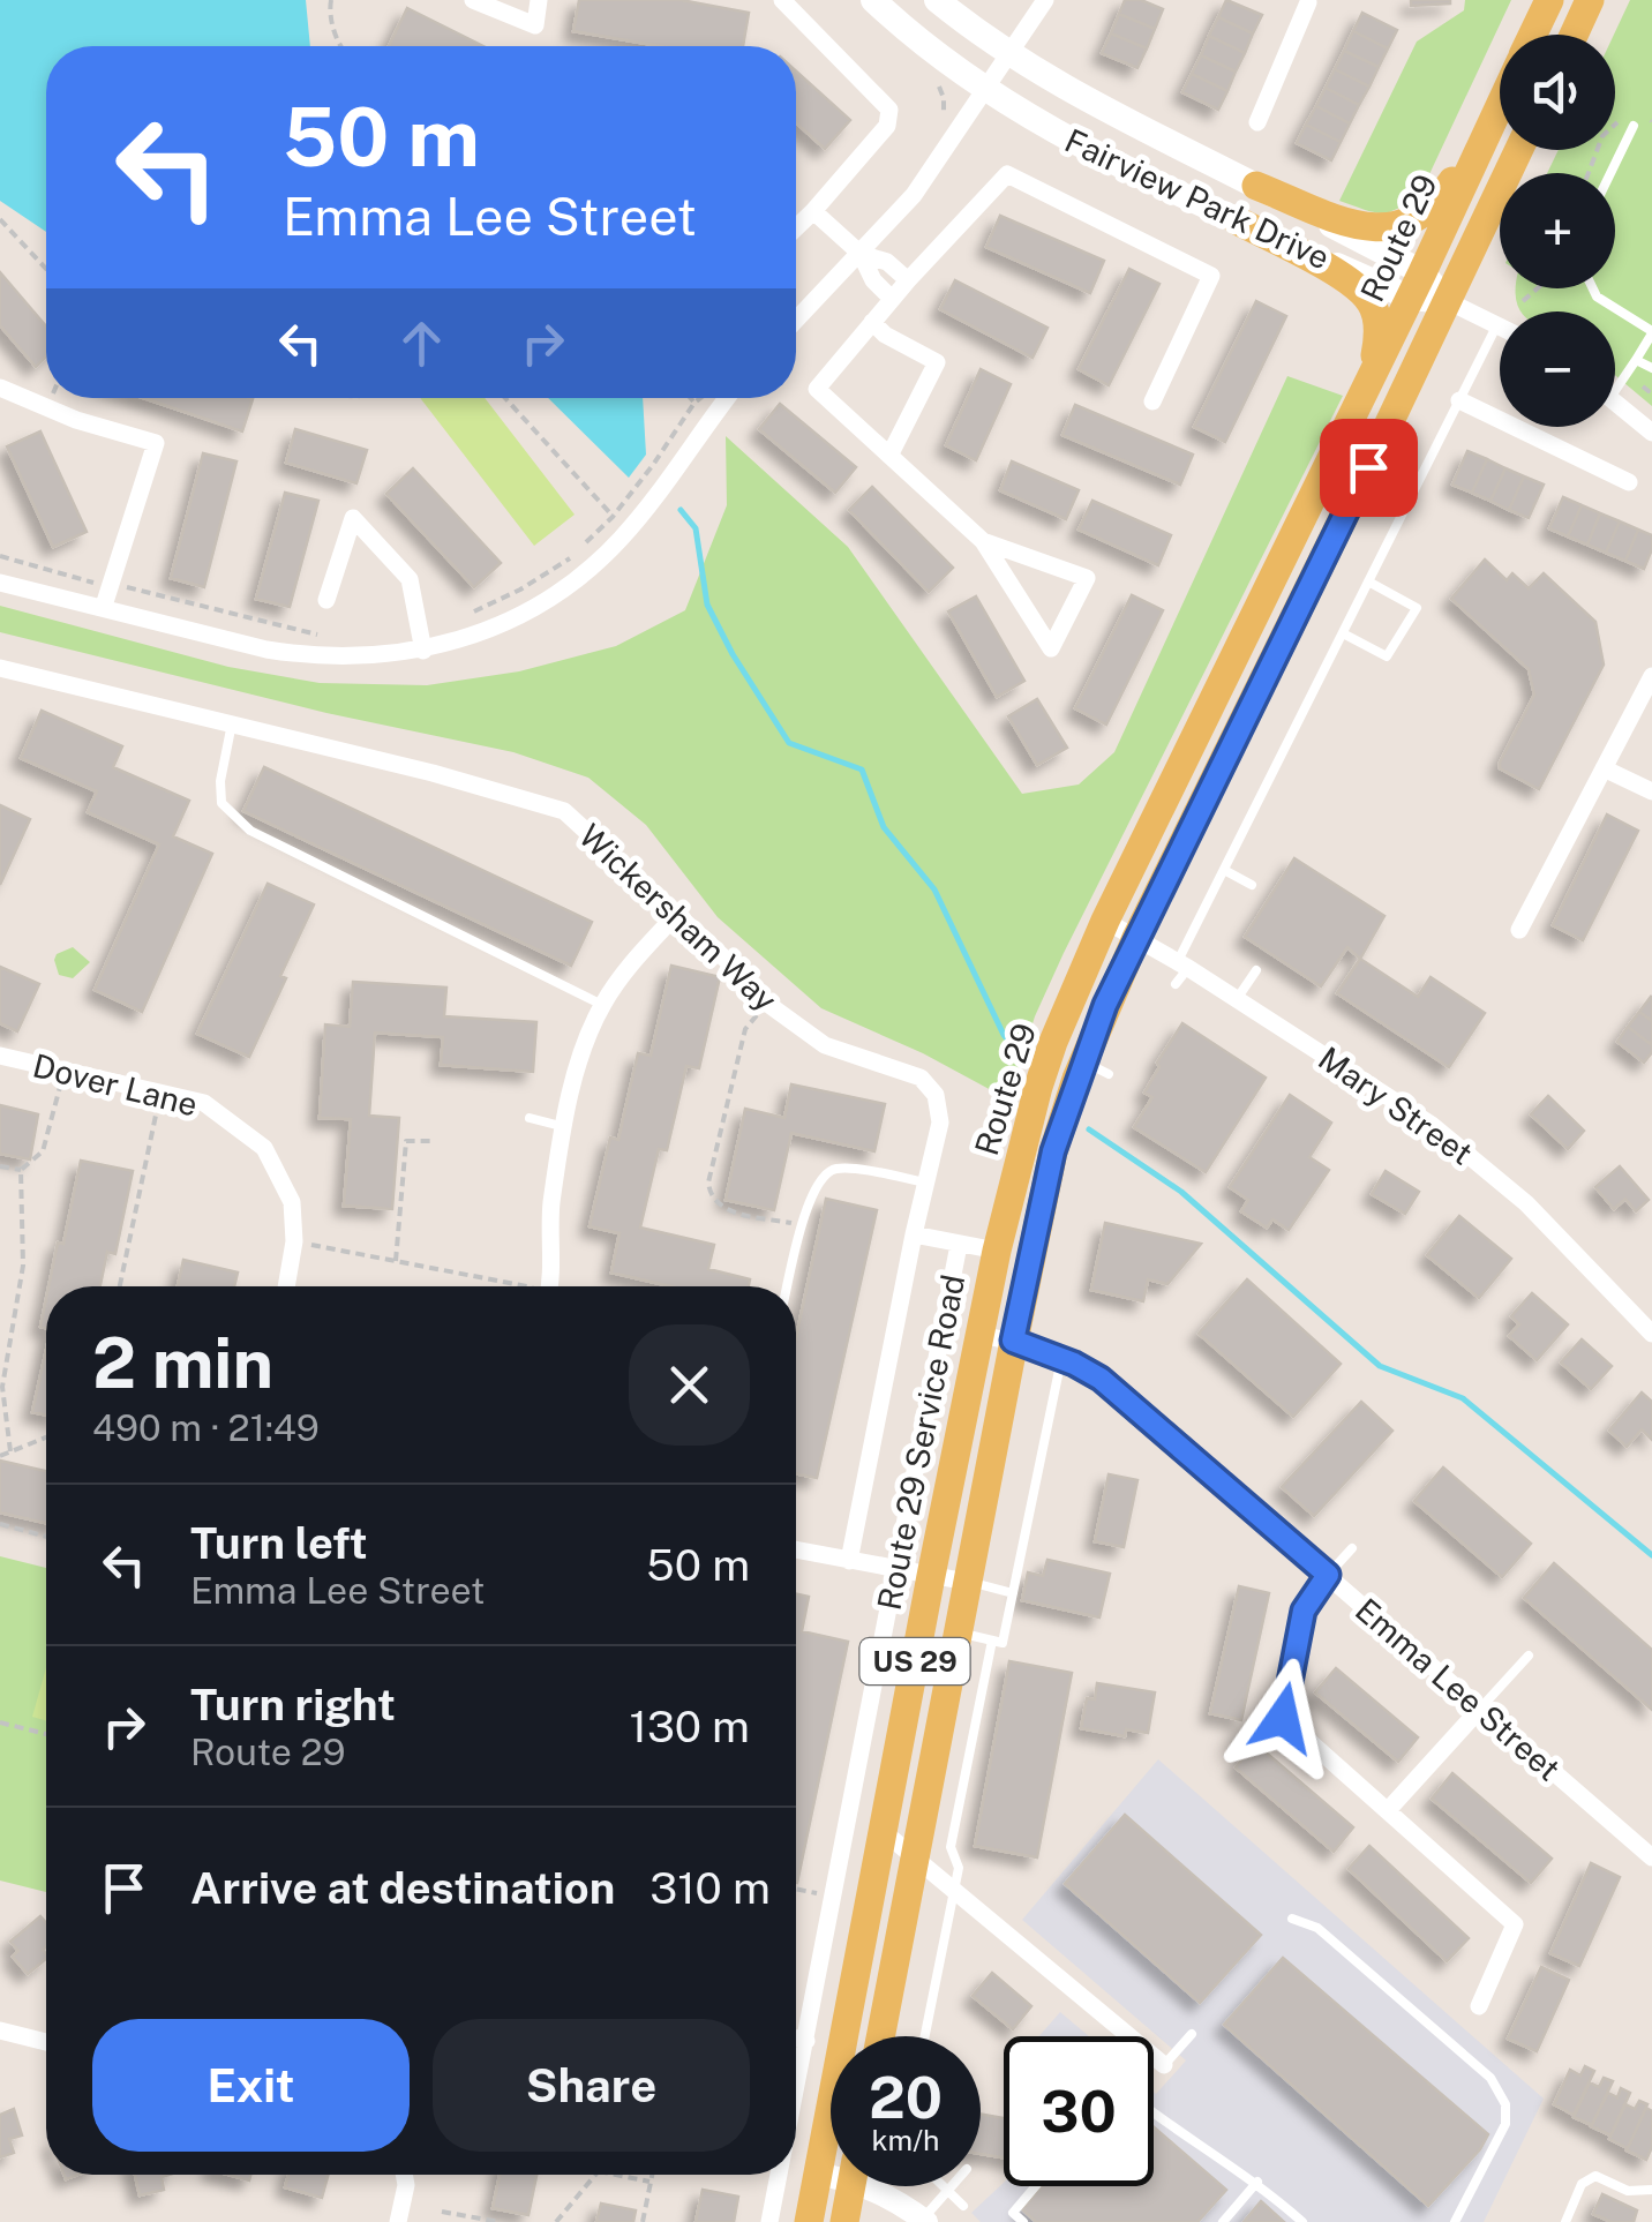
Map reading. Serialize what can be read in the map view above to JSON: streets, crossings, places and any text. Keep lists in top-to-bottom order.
{
  "streets": {
    "main road": ["Fairview Park Drive", "Route 29", "US 29"],
    "street": [
      "Wickersham Way",
      "Dover Lane",
      "Mary Street",
      "Route 29 Service Road",
      "Emma Lee Street"
    ]
  },
  "crossings": [
    ["Fairview Park Drive", "Route 29"],
    ["Route 29", "Mary Street"],
    ["Route 29", "Route 29 Service Road"],
    ["Route 29", "Emma Lee Street"]
  ],
  "page": {
    "map_buttons": ["+", "−"],
    "turn": ["50 m", "Emma Lee Street"],
    "heading": ["2 min", "490 m · 21:49"],
    "list": [
      {
        "name": "Turn left",
        "note": "Emma Lee Street",
        "value": "50 m"
      },
      {
        "name": "Turn right",
        "note": "Route 29",
        "value": "130 m"
      },
      {
        "name": "Arrive at destination",
        "value": "310 m"
      }
    ],
    "buttons": ["Exit", "Share"],
    "speed": "20 km/h",
    "limit": "30"
  }
}
